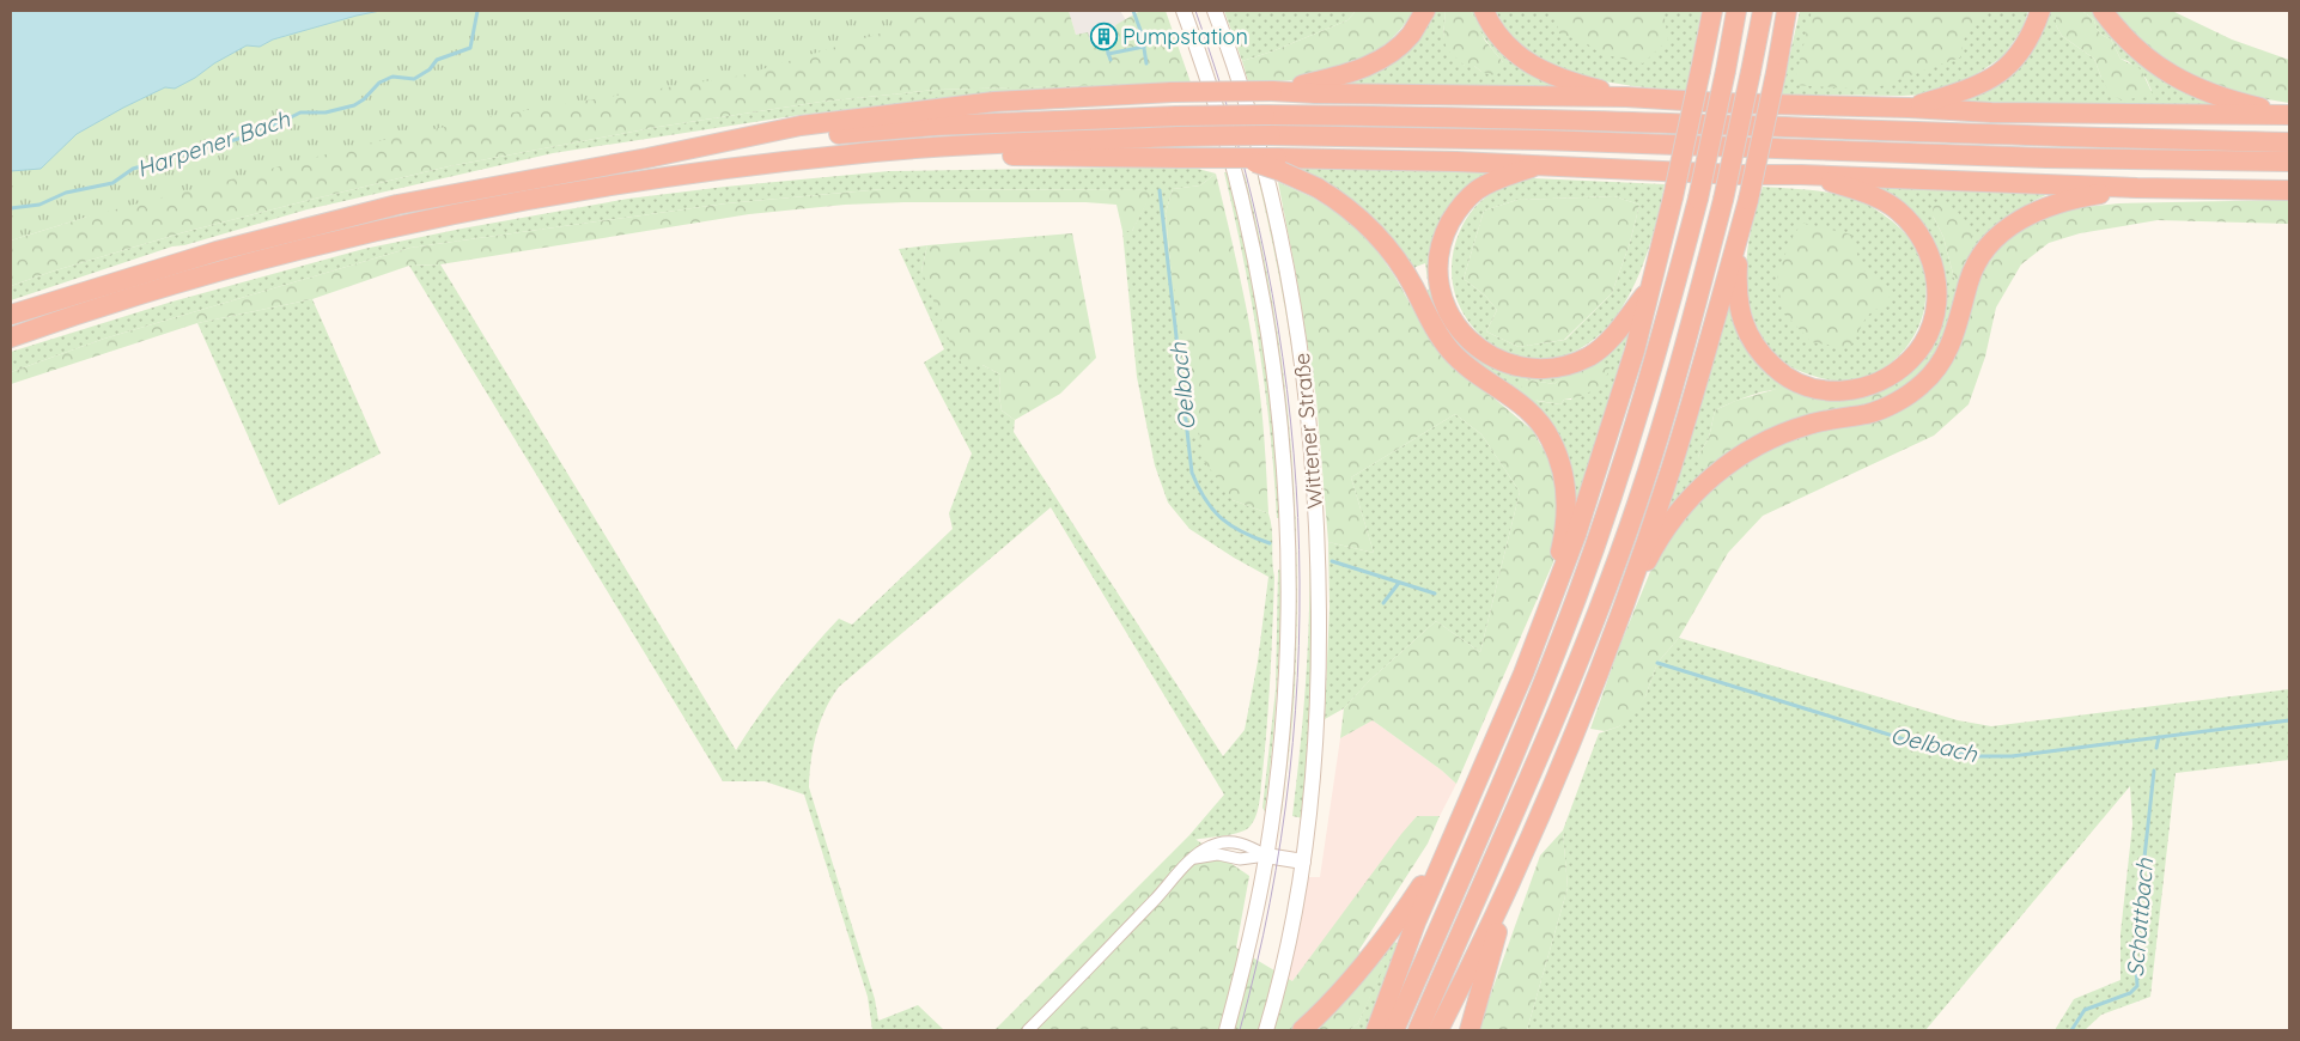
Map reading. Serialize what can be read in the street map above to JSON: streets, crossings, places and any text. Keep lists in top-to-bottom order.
{
  "streets": {
    "main road": ["Wittener Straße"]
  },
  "water": ["Harpener Bach", "Oelbach", "Schattbach"],
  "places": {
    "building": ["Pumpstation"]
  }
}
